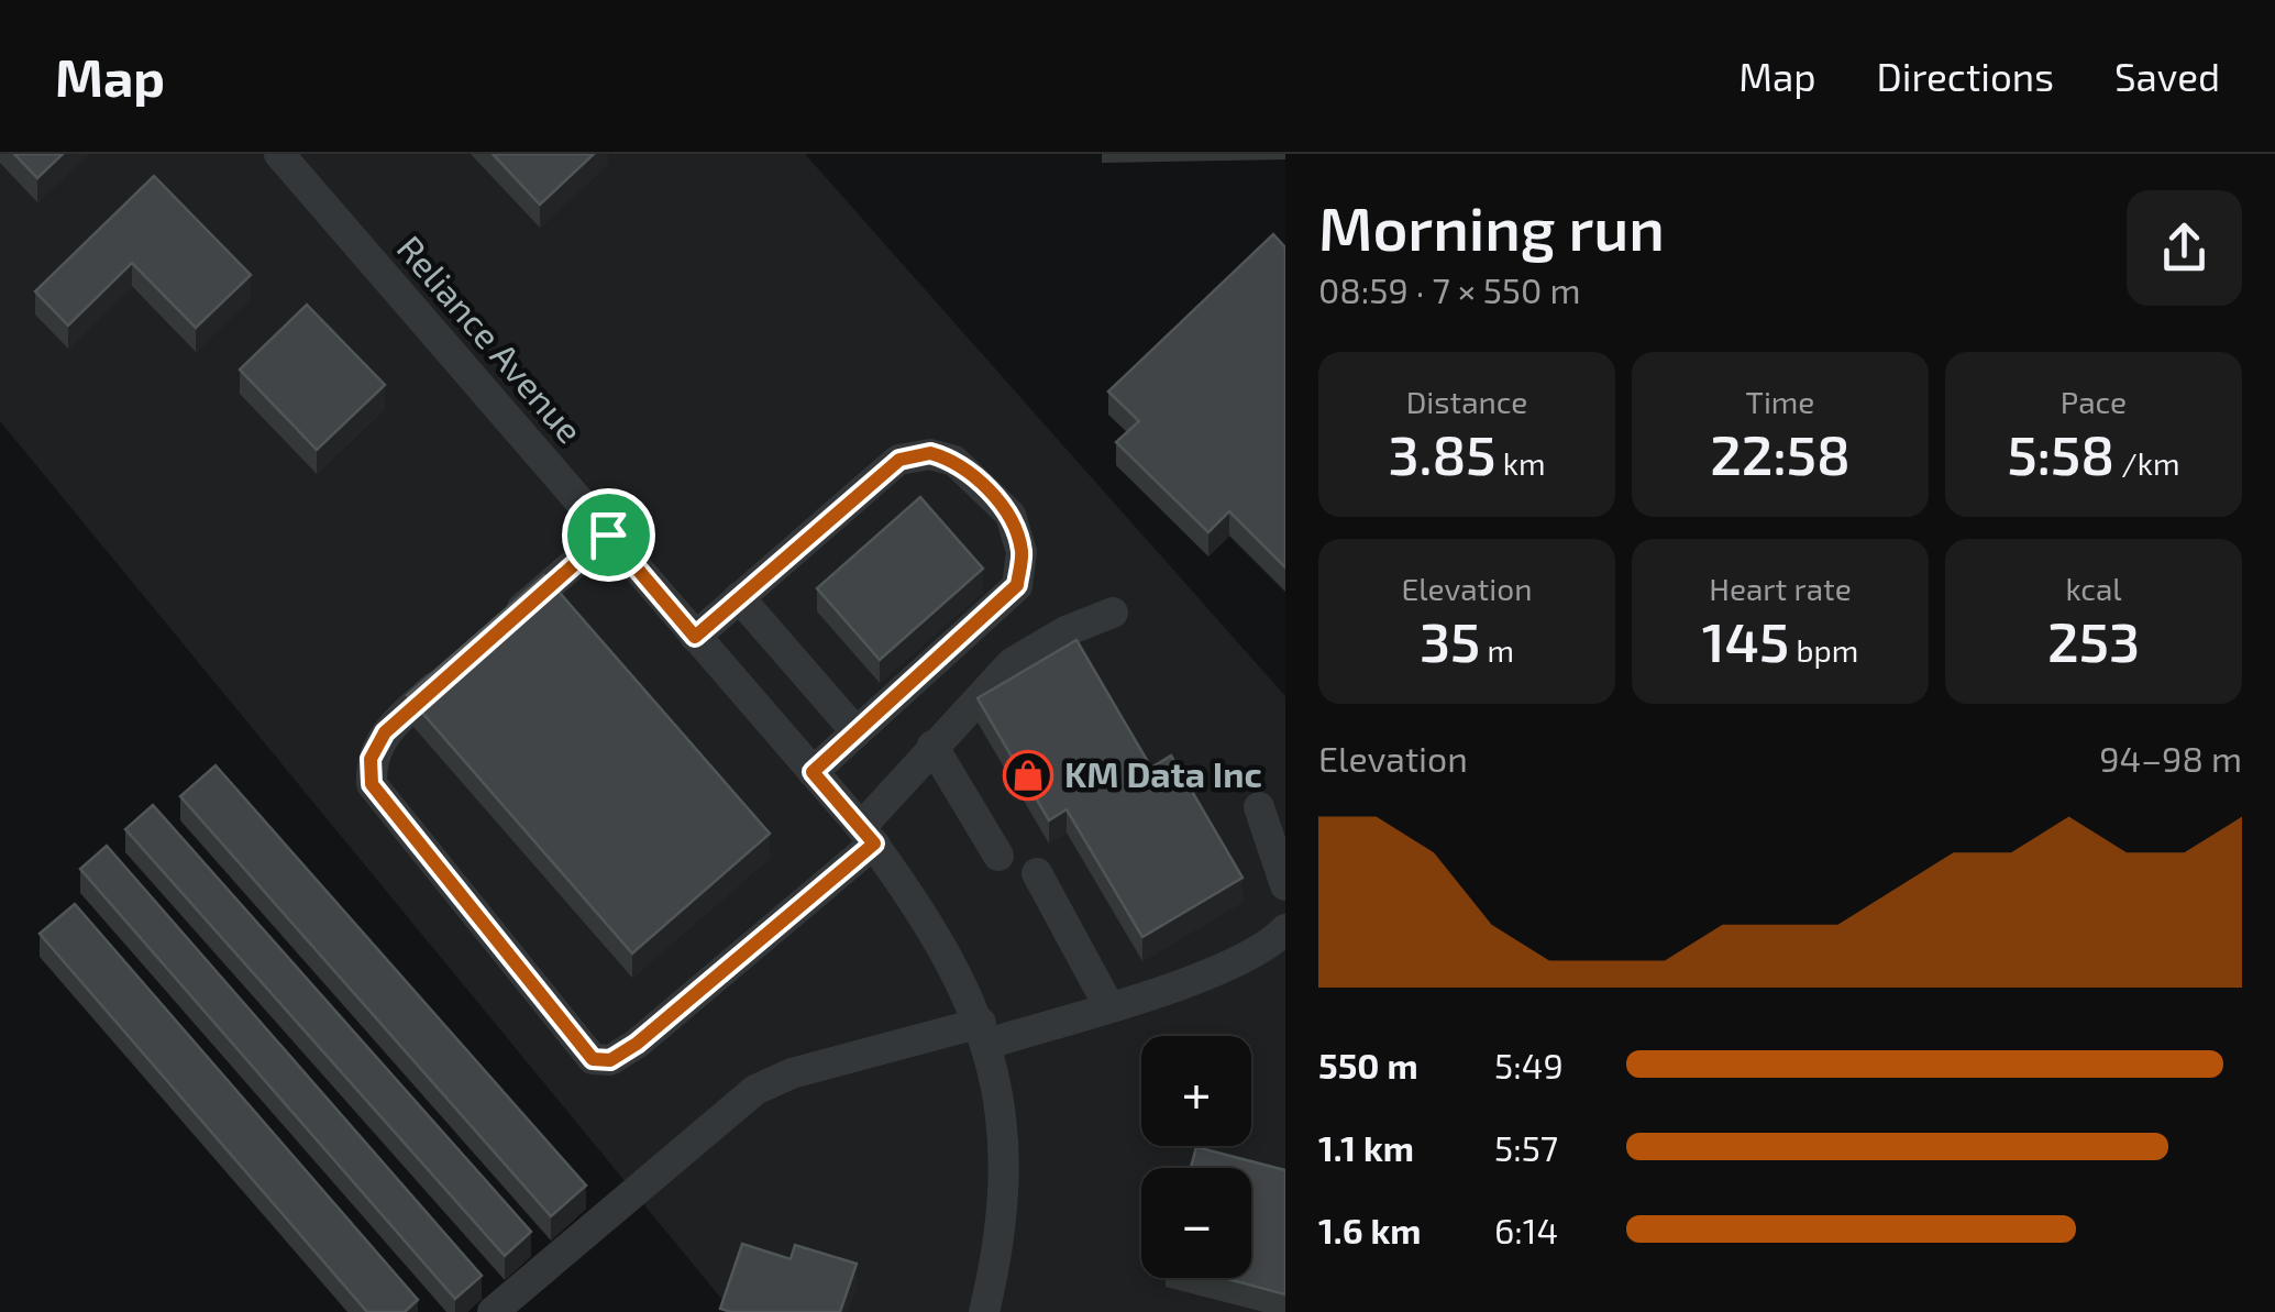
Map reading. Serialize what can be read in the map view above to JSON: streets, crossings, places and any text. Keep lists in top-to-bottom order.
{
  "streets": {
    "street": ["Reliance Avenue"]
  },
  "places": {
    "shop": ["KM Data Inc"]
  },
  "page": {
    "header": "Map",
    "nav": ["Map", "Directions", "Saved"],
    "heading": ["Morning run", "08:59 · 7 × 550 m"],
    "stats": [
      ["Distance", "3.85 km"],
      ["Time", "22:58"],
      ["Pace", "5:58 /km"],
      ["Elevation", "35 m"],
      ["Heart rate", "145 bpm"],
      ["kcal", "253"]
    ],
    "chart": ["Elevation", "94–98 m"],
    "list": [
      {
        "name": "550 m",
        "note": "5:49"
      },
      {
        "name": "1.1 km",
        "note": "5:57"
      },
      {
        "name": "1.6 km",
        "note": "6:14"
      }
    ],
    "map_buttons": ["+", "−"]
  }
}
